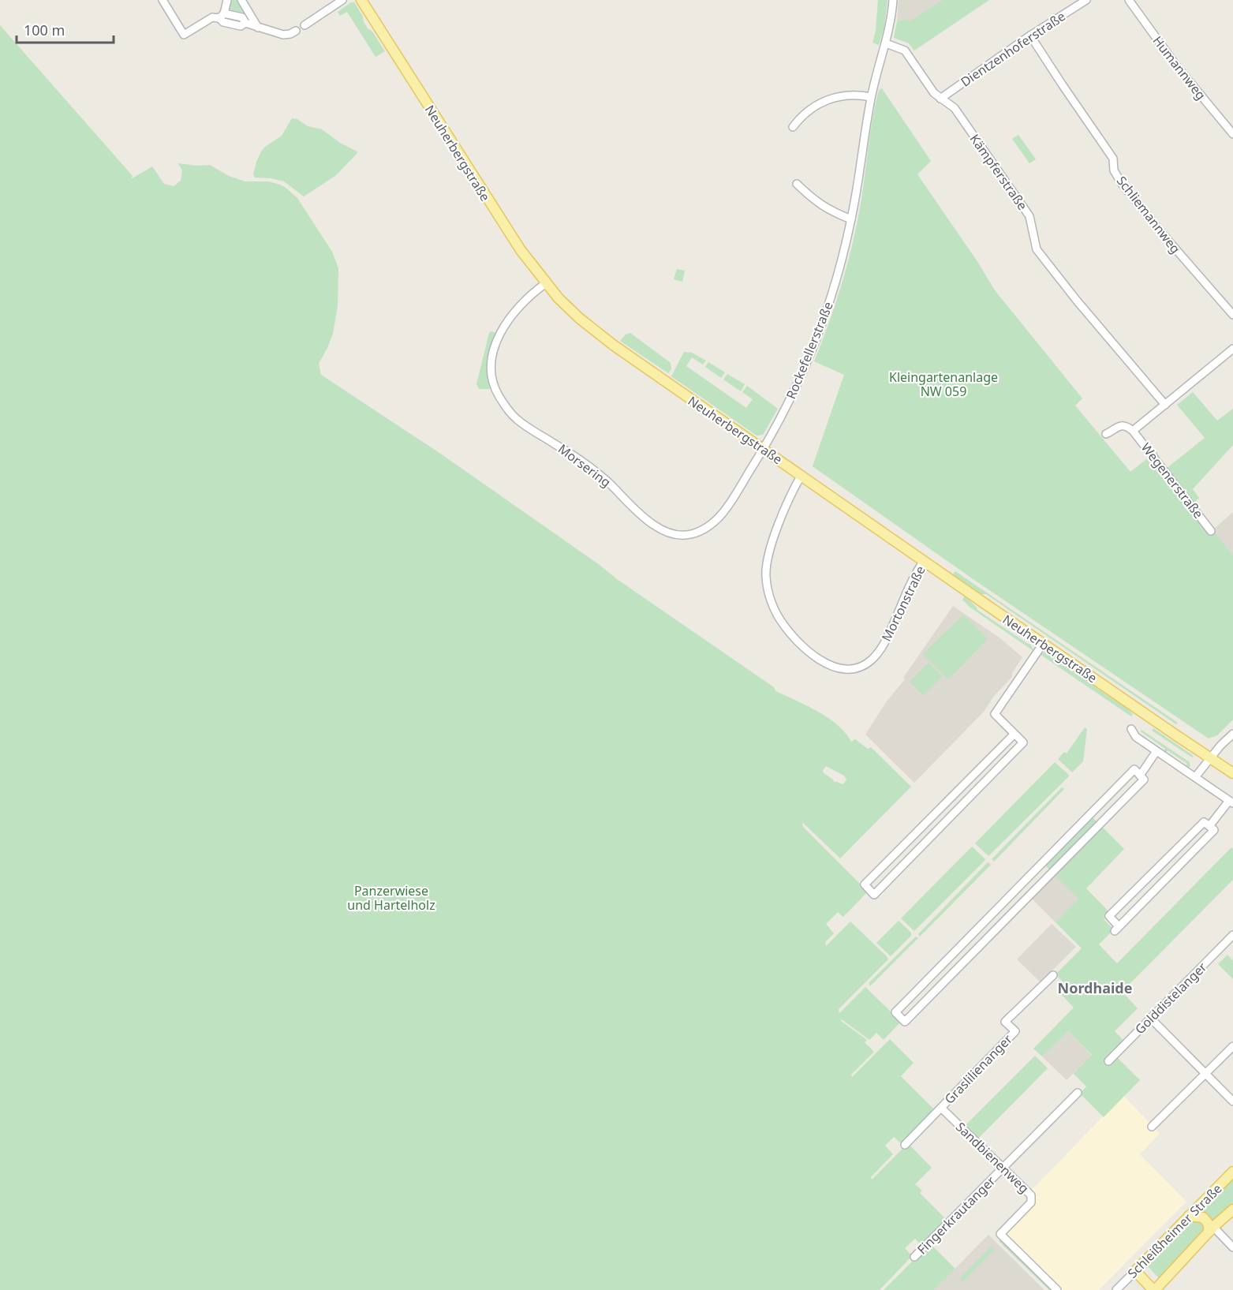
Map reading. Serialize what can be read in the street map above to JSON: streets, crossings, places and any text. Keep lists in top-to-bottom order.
{
  "streets": {
    "main road": ["Neuherbergstraße", "Schleißheimer Straße"],
    "street": [
      "Dientzenhoferstraße",
      "Humannweg",
      "Kämpferstraße",
      "Schliemannweg",
      "Rockefellerstraße",
      "Morsering",
      "Wegenerstraße",
      "Mortonstraße",
      "Golddistelanger",
      "Graslilienanger",
      "Sandbienenweg",
      "Fingerkrautanger"
    ]
  },
  "crossings": [
    ["Dientzenhoferstraße", "Kämpferstraße"],
    ["Dientzenhoferstraße", "Schliemannweg"],
    ["Neuherbergstraße", "Rockefellerstraße"],
    ["Neuherbergstraße", "Morsering"],
    ["Neuherbergstraße", "Mortonstraße"],
    ["Kämpferstraße", "Rockefellerstraße"],
    ["Rockefellerstraße", "Morsering"],
    ["Graslilienanger", "Sandbienenweg"],
    ["Sandbienenweg", "Fingerkrautanger"]
  ],
  "districts": ["Nordhaide"],
  "parks": ["Kleingartenanlage NW 059", "Panzerwiese und Hartelholz"],
  "scale_bar": "100 m"
}
